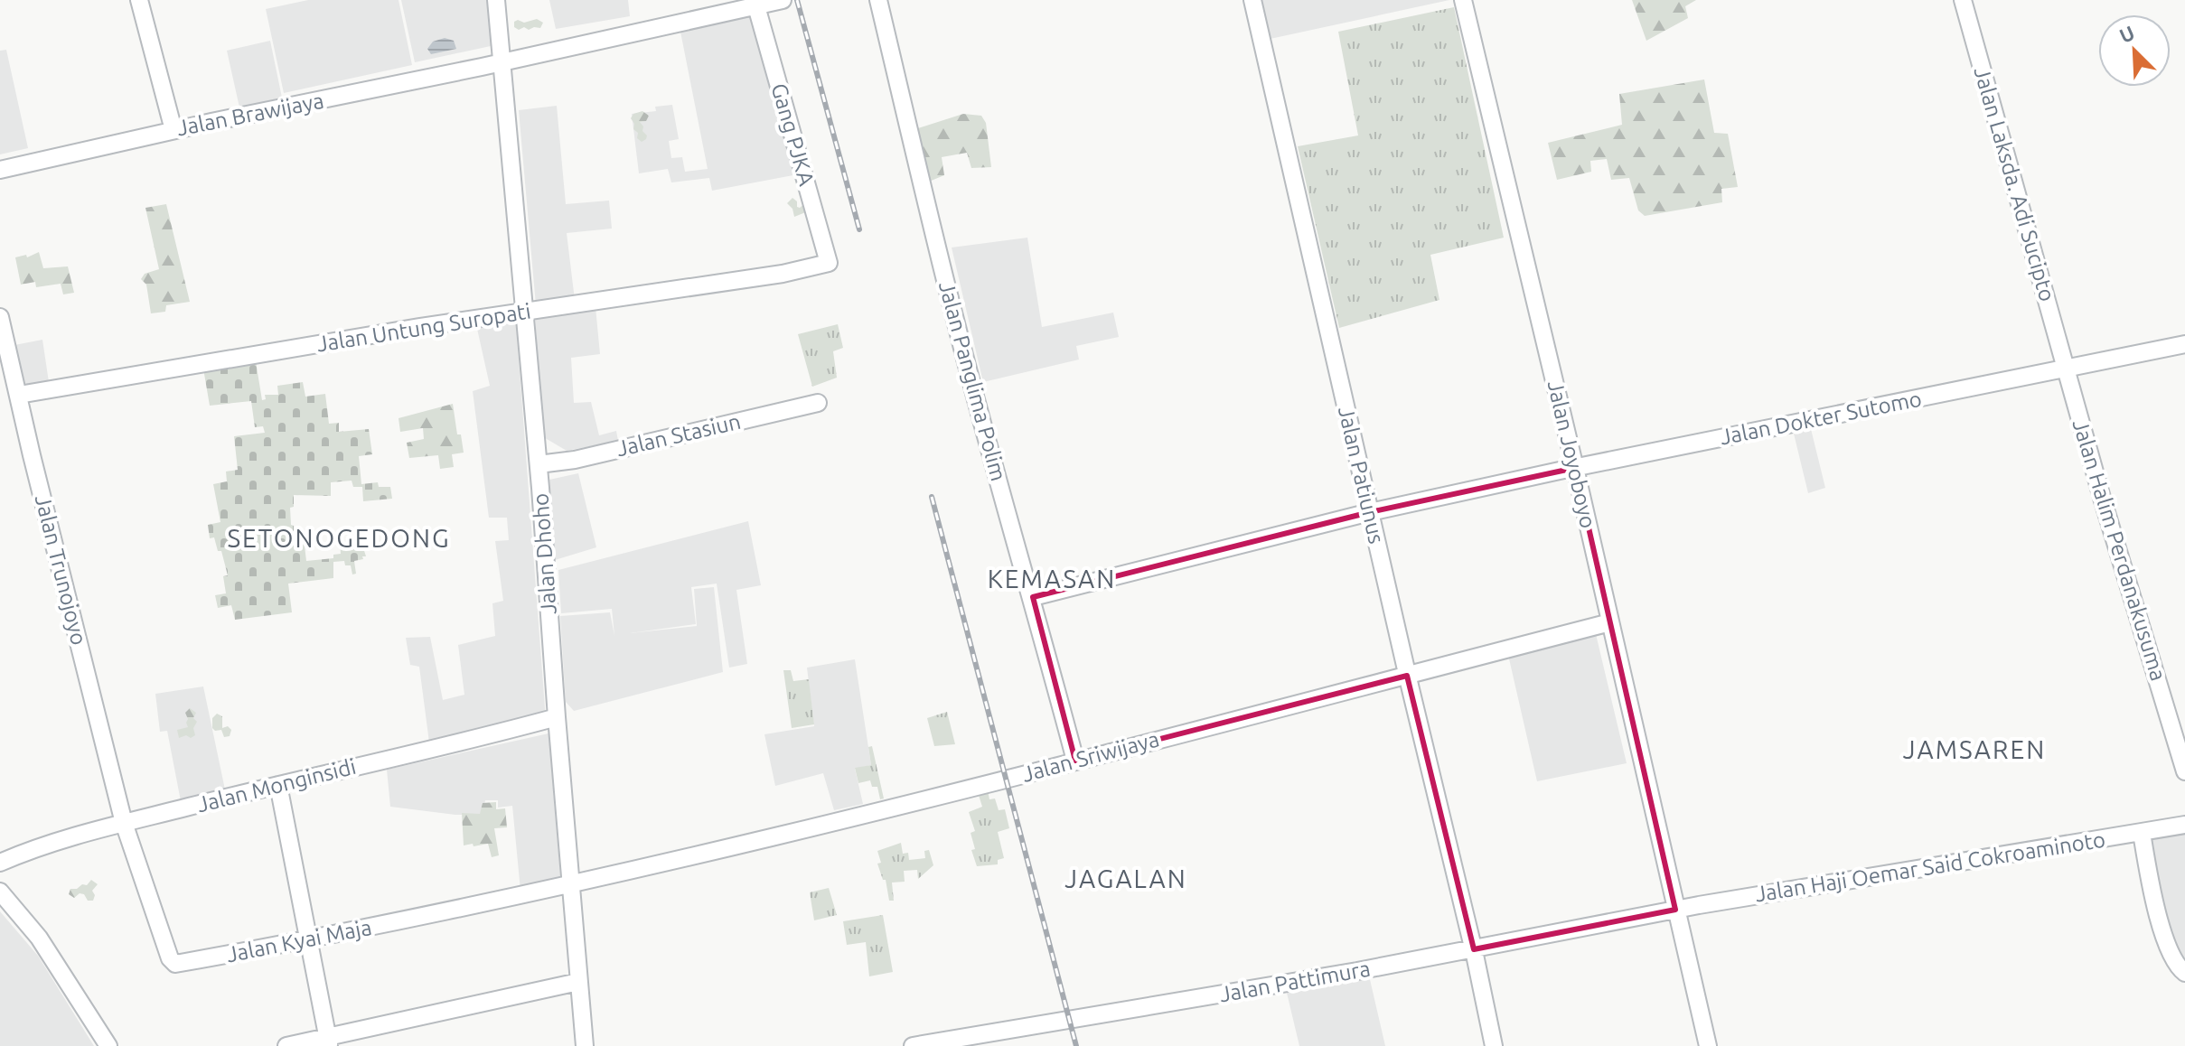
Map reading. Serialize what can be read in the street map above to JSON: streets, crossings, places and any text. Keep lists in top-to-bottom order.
{
  "streets": {
    "street": [
      "Jalan Brawijaya",
      "Gang PJKA",
      "Jalan Laksda. Adi Sucipto",
      "Jalan Untung Suropati",
      "Jalan Panglima Polim",
      "Jalan Dokter Sutomo",
      "Jalan Stasiun",
      "Jalan Joyoboyo",
      "Jalan Patiunus",
      "Jalan Halim Perdanakusuma",
      "Jalan Dhoho",
      "Jalan Trunojoyo",
      "Jalan Sriwijaya",
      "Jalan Monginsidi",
      "Jalan Haji Oemar Said Cokroaminoto",
      "Jalan Kyai Maja",
      "Jalan Pattimura"
    ]
  },
  "crossings": [
    ["Jalan Brawijaya", "Gang PJKA"],
    ["Jalan Brawijaya", "Jalan Dhoho"],
    ["Gang PJKA", "Jalan Untung Suropati"],
    ["Jalan Laksda. Adi Sucipto", "Jalan Dokter Sutomo"],
    ["Jalan Laksda. Adi Sucipto", "Jalan Halim Perdanakusuma"],
    ["Jalan Untung Suropati", "Jalan Dhoho"],
    ["Jalan Untung Suropati", "Jalan Trunojoyo"],
    ["Jalan Panglima Polim", "Jalan Dokter Sutomo"],
    ["Jalan Panglima Polim", "Jalan Sriwijaya"],
    ["Jalan Dokter Sutomo", "Jalan Joyoboyo"],
    ["Jalan Dokter Sutomo", "Jalan Patiunus"],
    ["Jalan Dokter Sutomo", "Jalan Halim Perdanakusuma"],
    ["Jalan Stasiun", "Jalan Dhoho"],
    ["Jalan Joyoboyo", "Jalan Sriwijaya"],
    ["Jalan Joyoboyo", "Jalan Haji Oemar Said Cokroaminoto"],
    ["Jalan Joyoboyo", "Jalan Pattimura"],
    ["Jalan Patiunus", "Jalan Sriwijaya"],
    ["Jalan Patiunus", "Jalan Pattimura"],
    ["Jalan Dhoho", "Jalan Sriwijaya"],
    ["Jalan Dhoho", "Jalan Monginsidi"],
    ["Jalan Dhoho", "Jalan Kyai Maja"],
    ["Jalan Trunojoyo", "Jalan Monginsidi"],
    ["Jalan Trunojoyo", "Jalan Kyai Maja"],
    ["Jalan Sriwijaya", "Jalan Kyai Maja"],
    ["Jalan Monginsidi", "Jalan Kyai Maja"],
    ["Jalan Haji Oemar Said Cokroaminoto", "Jalan Pattimura"]
  ],
  "districts": [
    "SETONOGEDONG",
    "KEMASAN",
    "JAMSAREN",
    "JAGALAN"
  ],
  "north": "top left"
}
